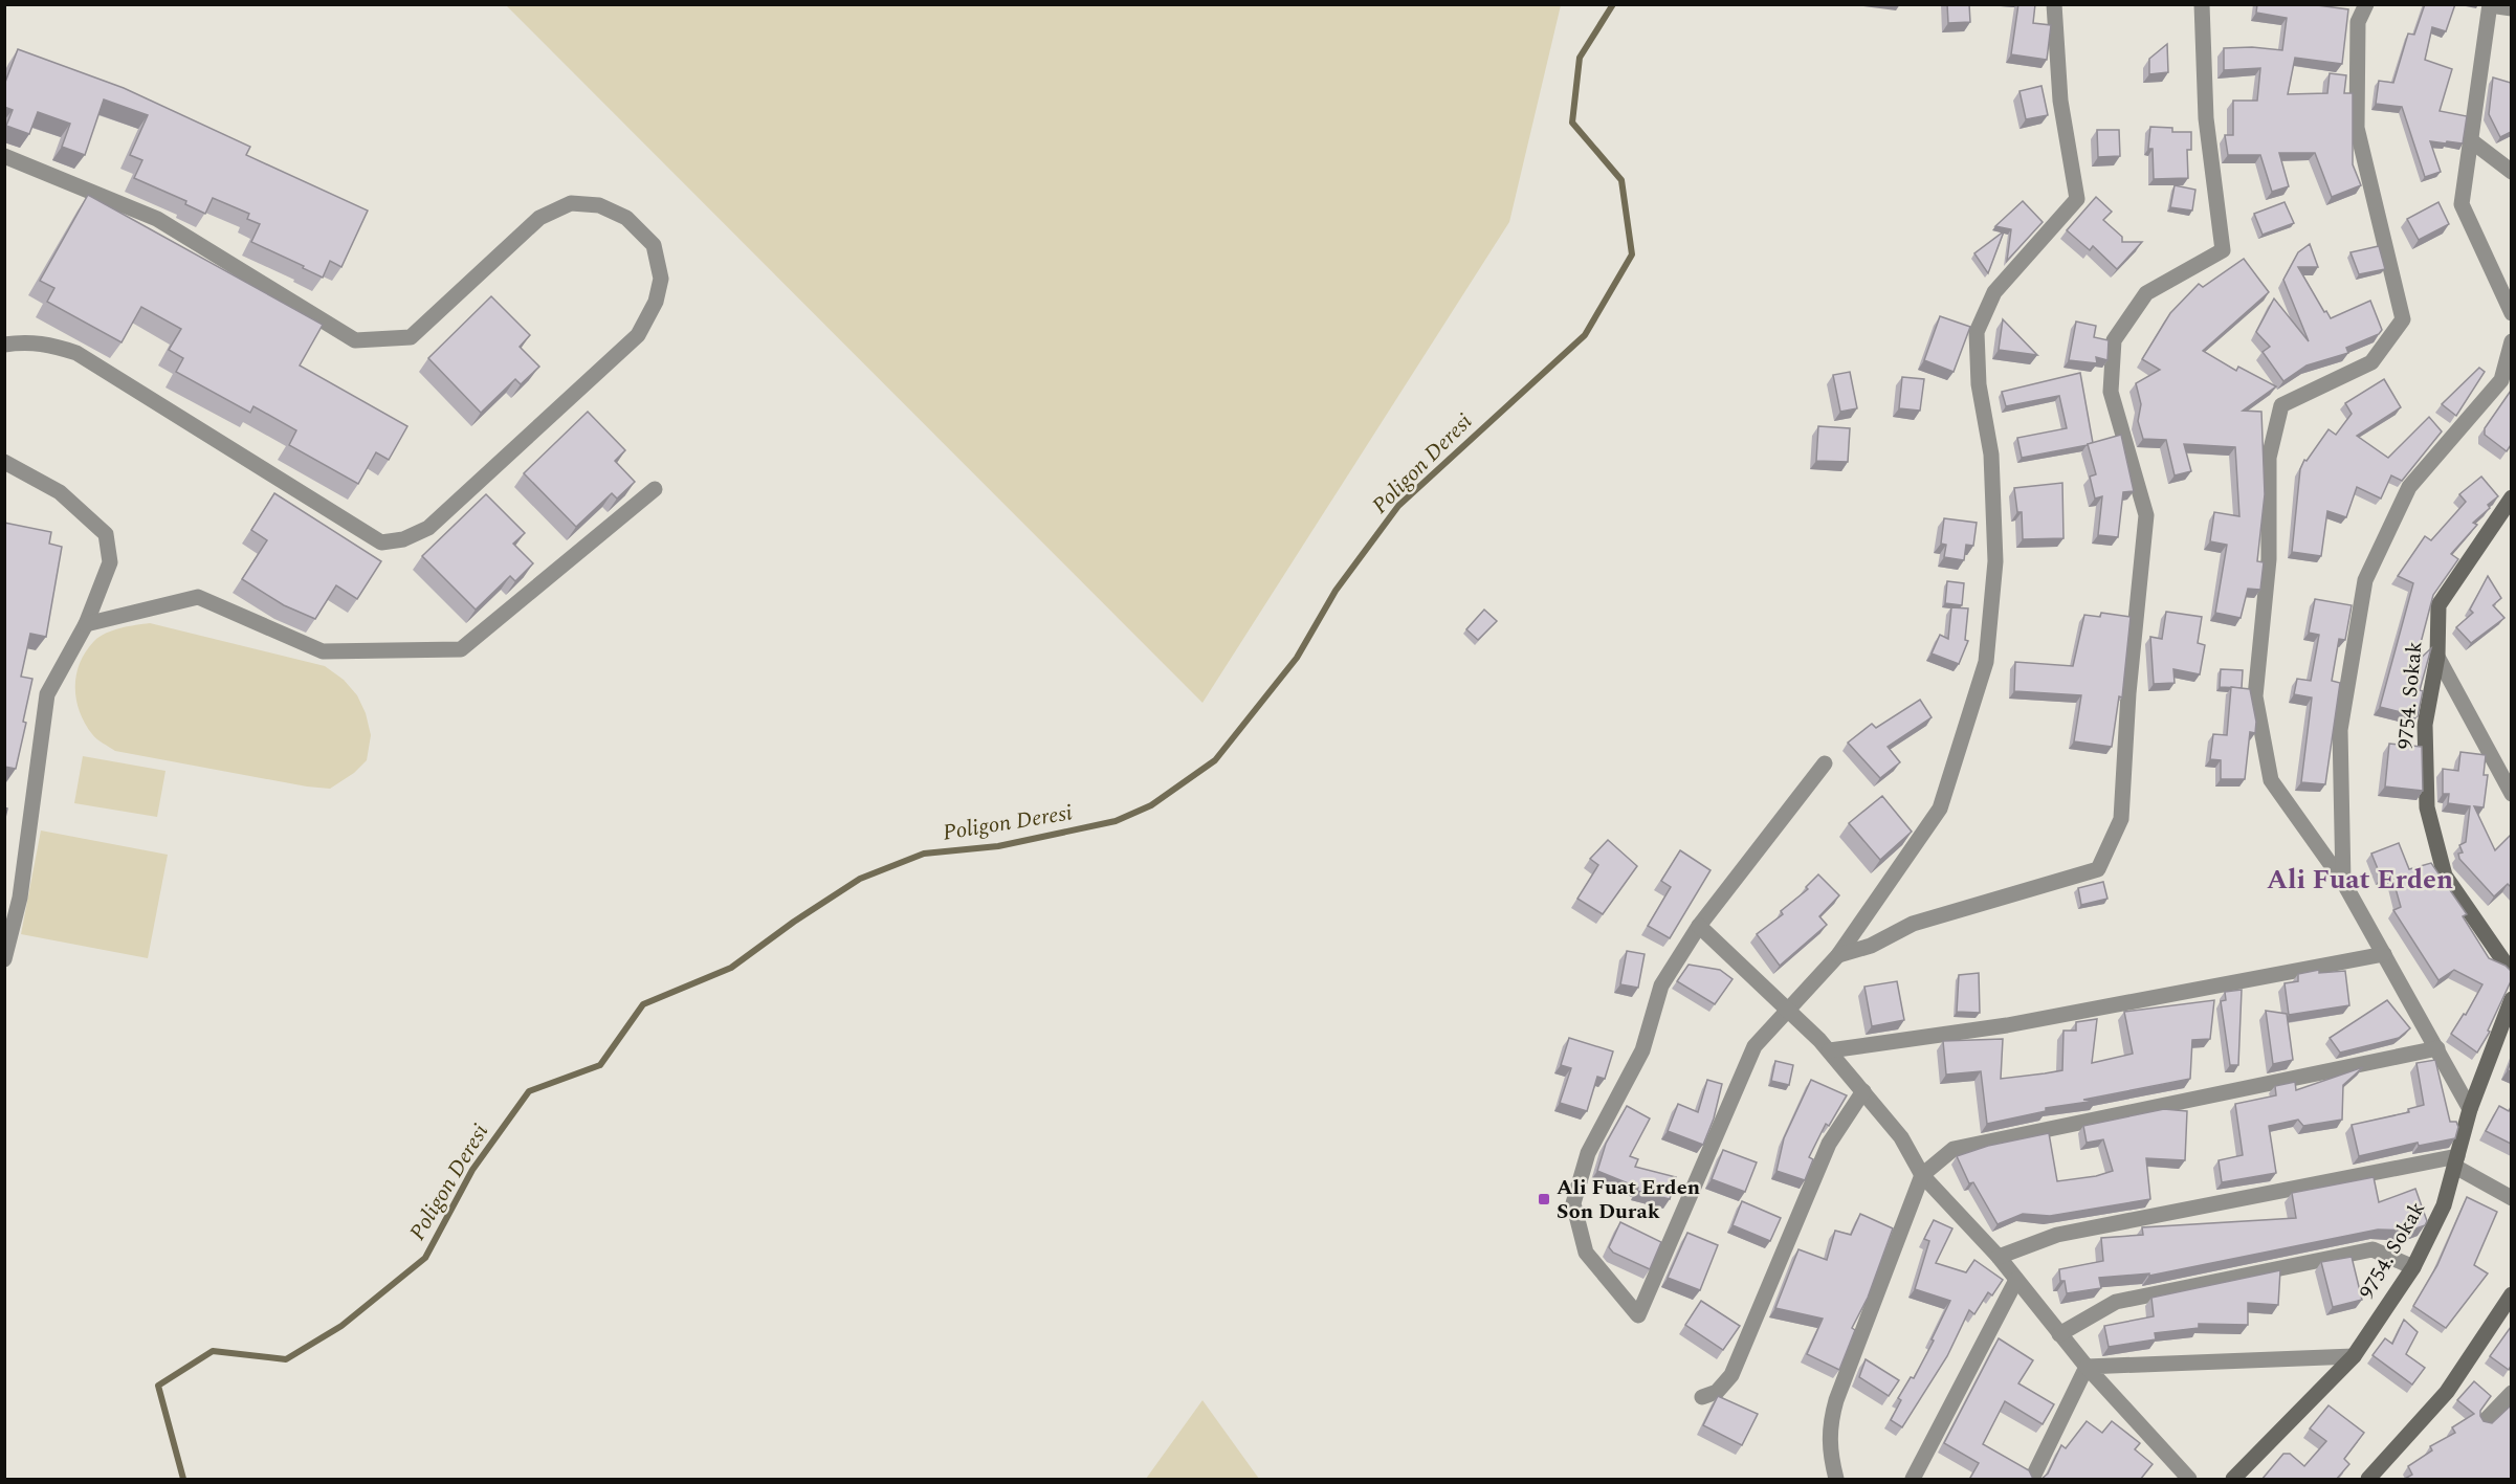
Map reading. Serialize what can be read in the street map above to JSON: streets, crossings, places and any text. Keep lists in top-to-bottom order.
{
  "streets": {
    "street": ["9754. Sokak"]
  },
  "districts": ["Ali Fuat Erden"],
  "water": ["Poligon Deresi"],
  "places": {
    "transit": ["Ali Fuat Erden Son Durak"]
  }
}
